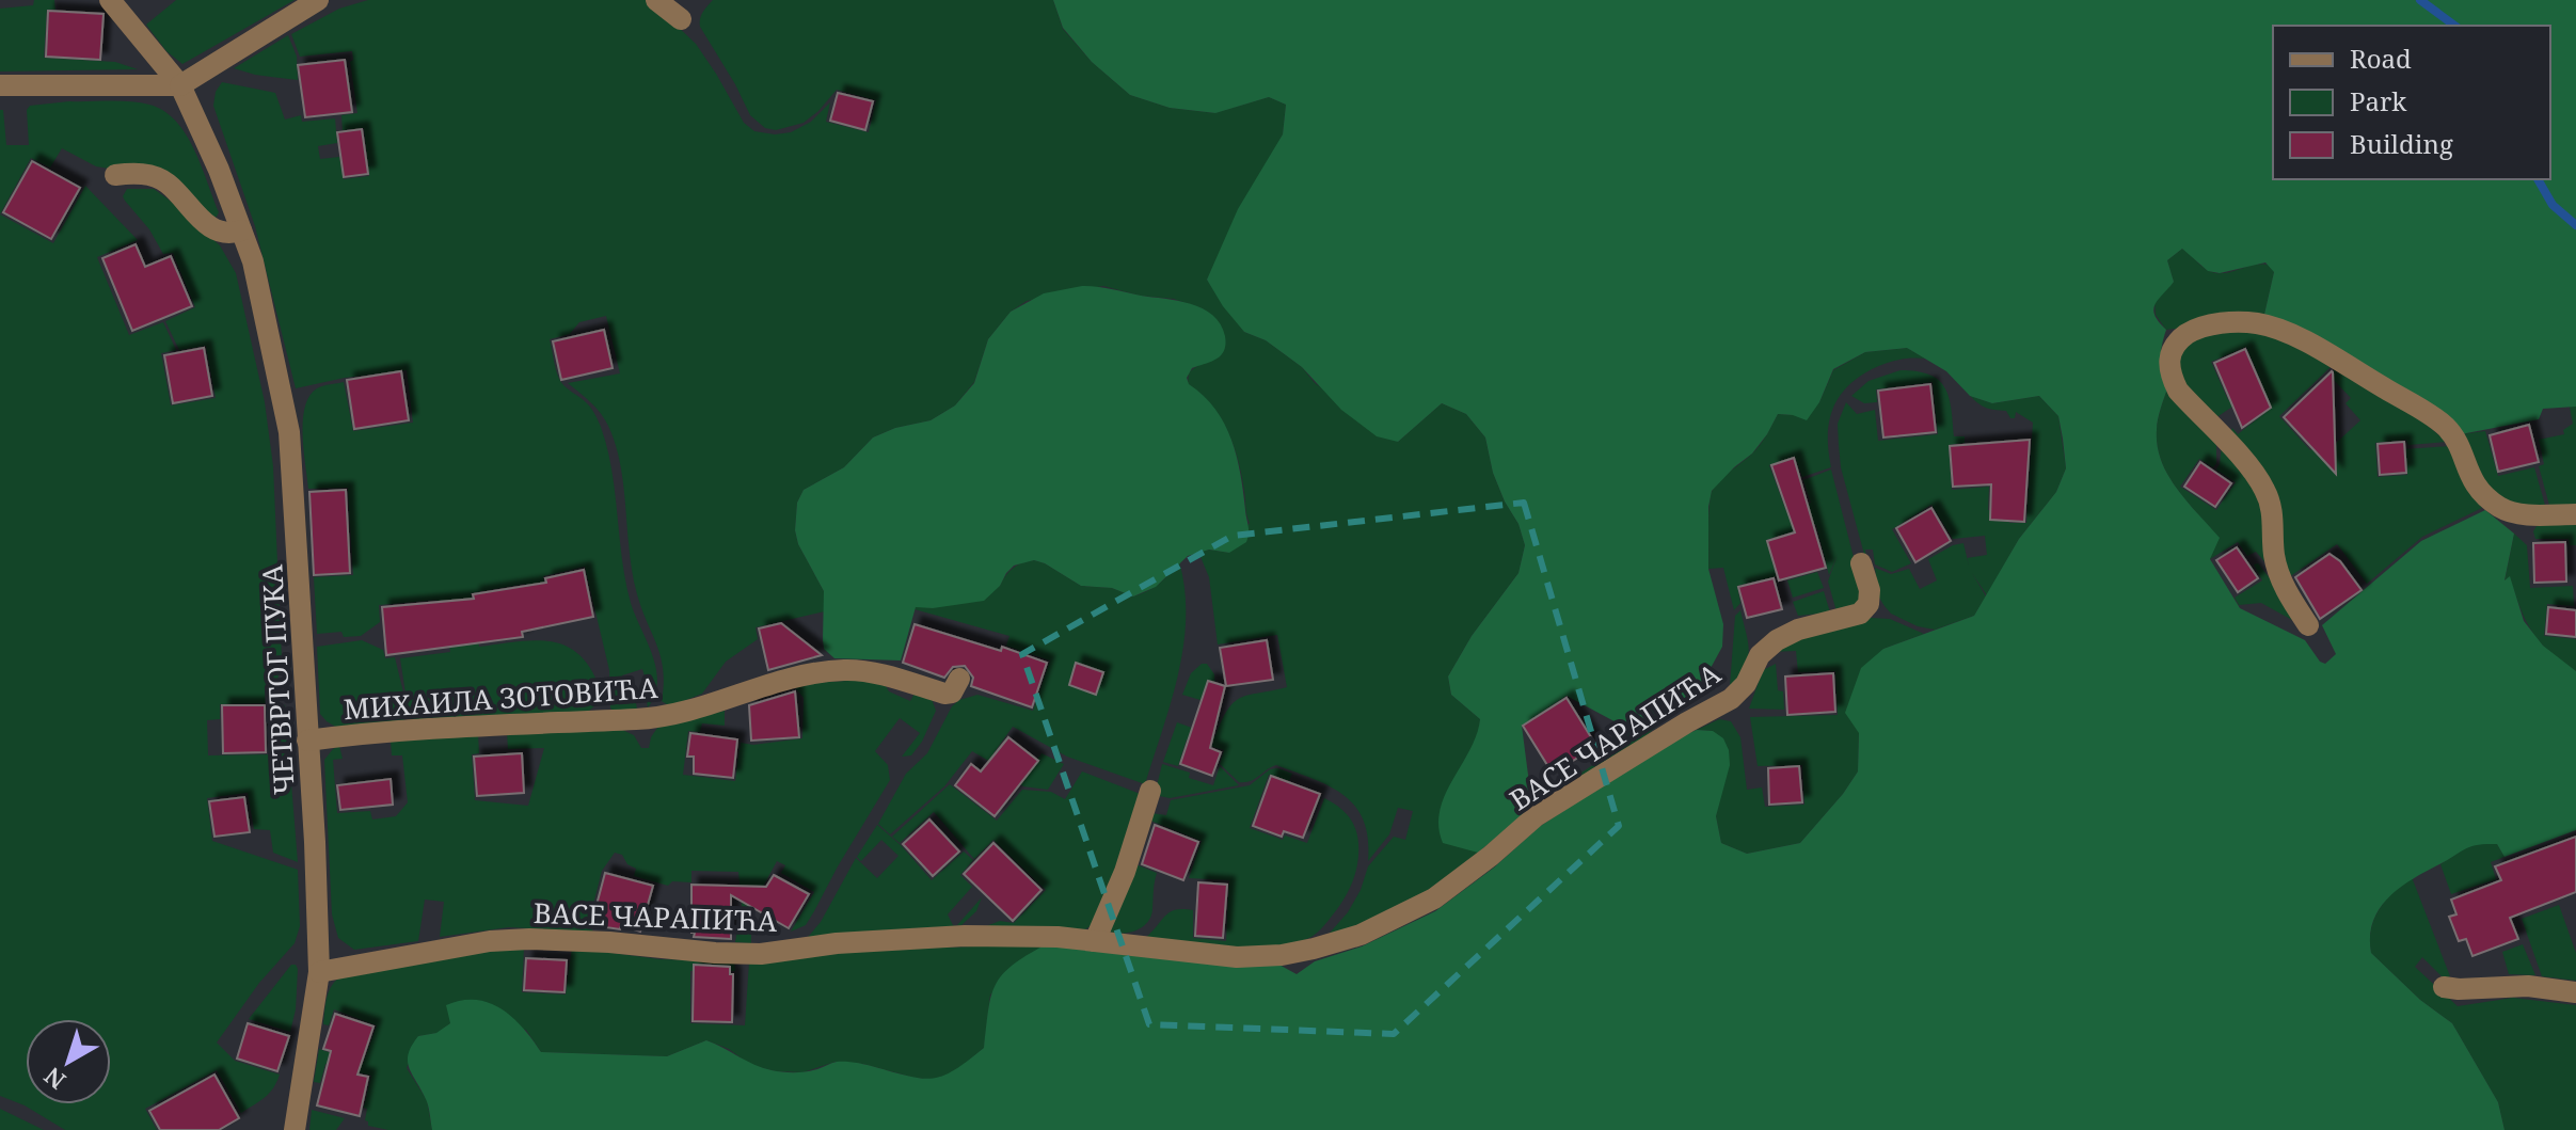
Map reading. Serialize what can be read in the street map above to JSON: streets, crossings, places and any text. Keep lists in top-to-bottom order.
{
  "streets": {
    "street": ["ЧЕТВРТОГ ПУКА", "МИХАИЛА ЗОТОВИЋА", "ВАСЕ ЧАРАПИЋА"]
  },
  "crossings": [
    ["ЧЕТВРТОГ ПУКА", "МИХАИЛА ЗОТОВИЋА"],
    ["ЧЕТВРТОГ ПУКА", "ВАСЕ ЧАРАПИЋА"]
  ],
  "legend": ["Road", "Park", "Building"],
  "north": "bottom left"
}
